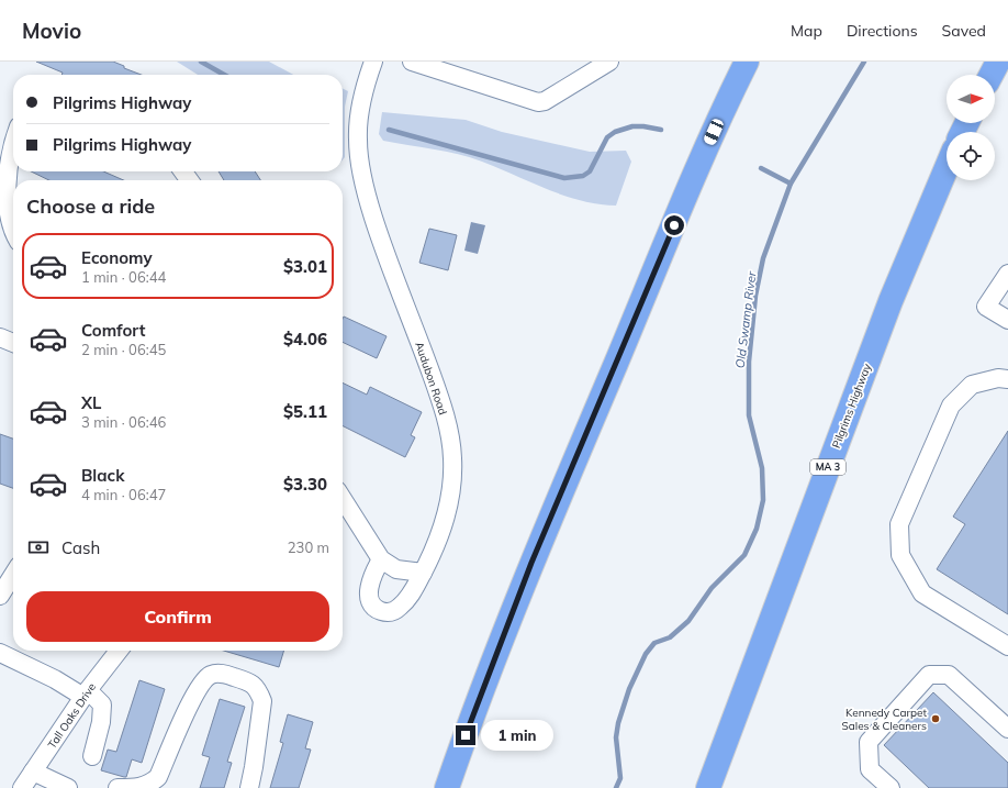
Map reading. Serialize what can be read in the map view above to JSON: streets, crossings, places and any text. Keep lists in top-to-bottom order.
{
  "streets": {
    "highway": ["Pilgrims Highway", "MA 3"],
    "street": ["Audubon Road", "Tall Oaks Drive"]
  },
  "water": ["Old Swamp River"],
  "places": ["Kennedy Carpet Sales & Cleaners"],
  "north": "right",
  "page": {
    "header": "Movio",
    "nav": ["Map", "Directions", "Saved"],
    "banner": ["Pilgrims Highway", "Pilgrims Highway"],
    "heading": "Choose a ride",
    "list": [
      {
        "name": "Economy",
        "note": "1 min · 06:44",
        "value": "$3.01"
      },
      {
        "name": "Comfort",
        "note": "2 min · 06:45",
        "value": "$4.06"
      },
      {
        "name": "XL",
        "note": "3 min · 06:46",
        "value": "$5.11"
      },
      {
        "name": "Black",
        "note": "4 min · 06:47",
        "value": "$3.30"
      }
    ],
    "pay": ["Cash", "230 m"],
    "buttons": "Confirm",
    "bubble": "1 min"
  }
}
